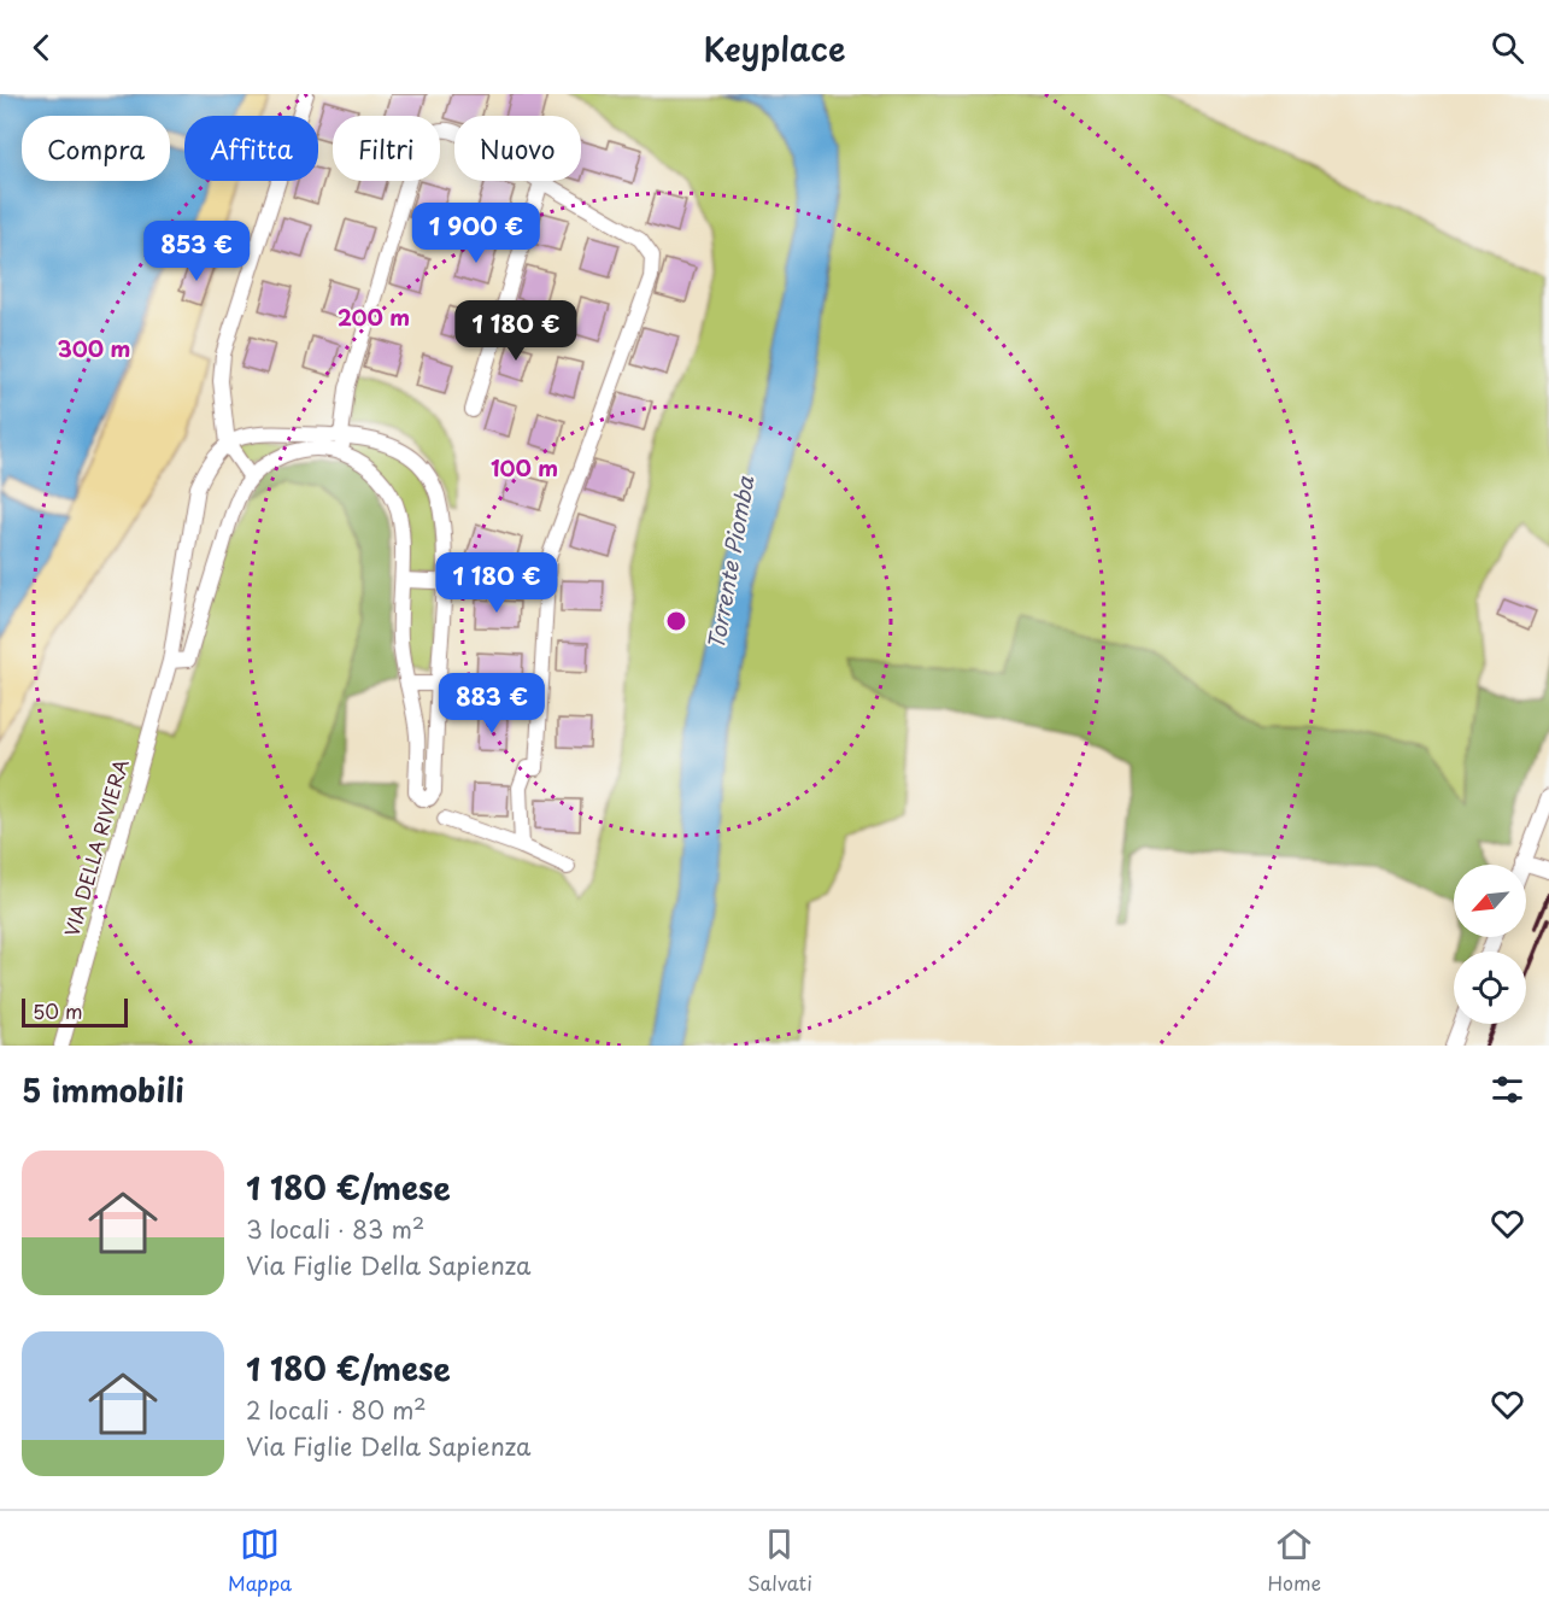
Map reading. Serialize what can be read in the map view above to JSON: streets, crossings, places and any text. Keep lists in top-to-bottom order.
{
  "streets": {
    "street": ["VIA DELLA RIVIERA"]
  },
  "water": ["Torrente Piomba"],
  "scale_bar": "50 m",
  "north": "bottom left",
  "page": {
    "header": "Keyplace",
    "chip": [
      "Compra",
      "Affitta",
      "Filtri",
      "Nuovo"
    ],
    "price": [
      "1 900 €",
      "853 €",
      "1 180 €",
      "1 180 €",
      "883 €"
    ],
    "scale": "50 m",
    "heading": "5 immobili",
    "list": [
      {
        "name": "1 180 €/mese",
        "note": "3 locali · 83 m² · Via Figlie Della Sapienza"
      },
      {
        "name": "1 180 €/mese",
        "note": "2 locali · 80 m² · Via Figlie Della Sapienza"
      }
    ],
    "tabs": ["Mappa", "Salvati", "Home"]
  },
  "rings": ["200 m", "300 m", "100 m"]
}
